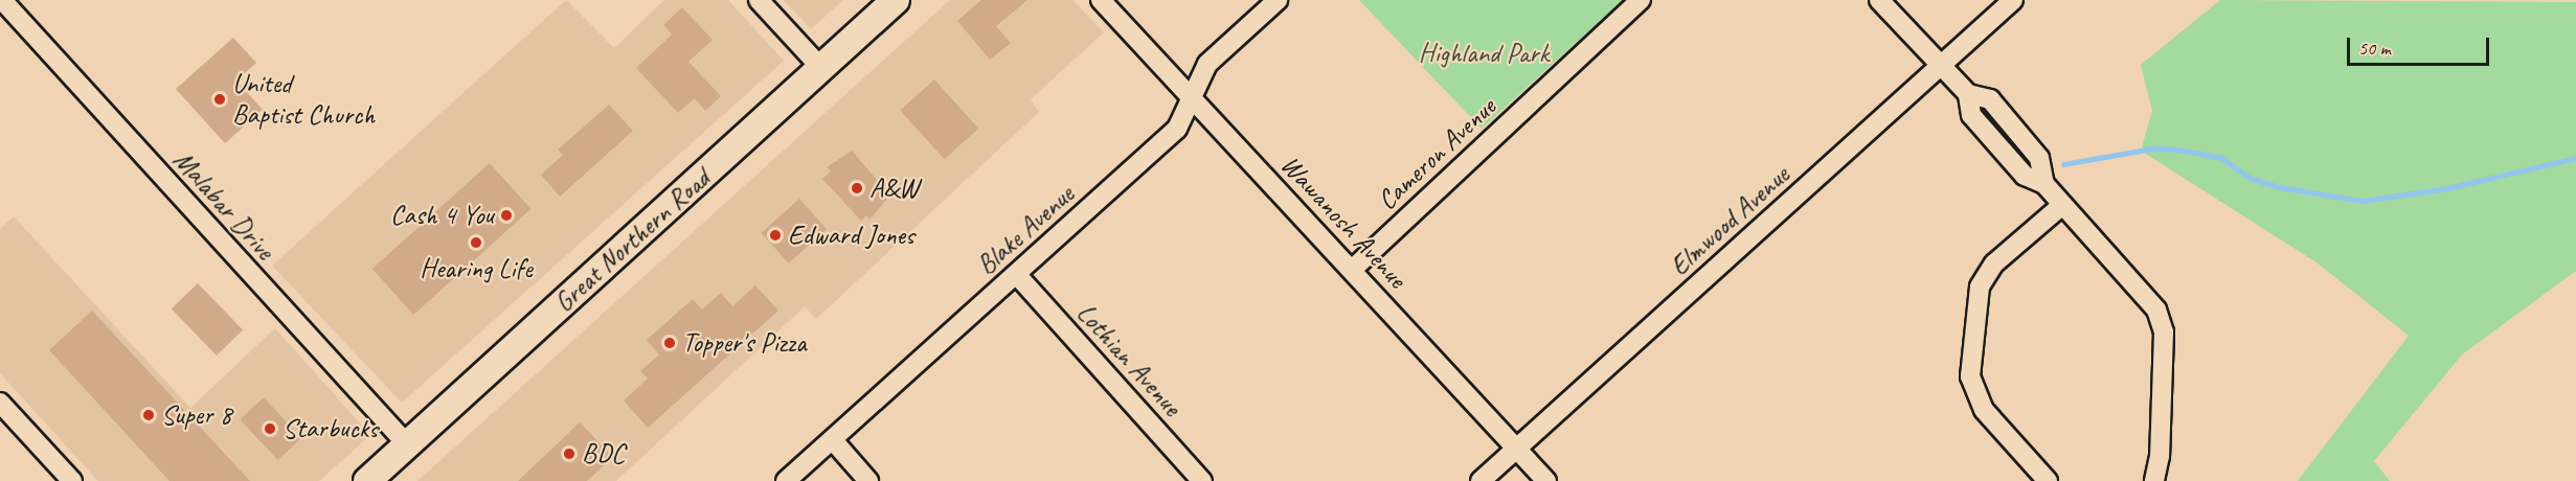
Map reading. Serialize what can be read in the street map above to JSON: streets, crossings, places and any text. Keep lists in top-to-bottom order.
{
  "streets": {
    "main road": ["Great Northern Road"],
    "street": [
      "Cameron Avenue",
      "Malabar Drive",
      "Elmwood Avenue",
      "Wawanosh Avenue",
      "Blake Avenue",
      "Lothian Avenue"
    ]
  },
  "crossings": [
    ["Cameron Avenue", "Wawanosh Avenue"],
    ["Malabar Drive", "Great Northern Road"],
    ["Elmwood Avenue", "Wawanosh Avenue"],
    ["Wawanosh Avenue", "Blake Avenue"],
    ["Blake Avenue", "Lothian Avenue"]
  ],
  "parks": ["Highland Park"],
  "places": [
    "United Baptist Church",
    "A&W",
    "Cash 4 You",
    "Edward Jones",
    "Hearing Life",
    "Topper's Pizza",
    "Super 8",
    "Starbucks",
    "BDC"
  ],
  "scale_bar": "50 m"
}
